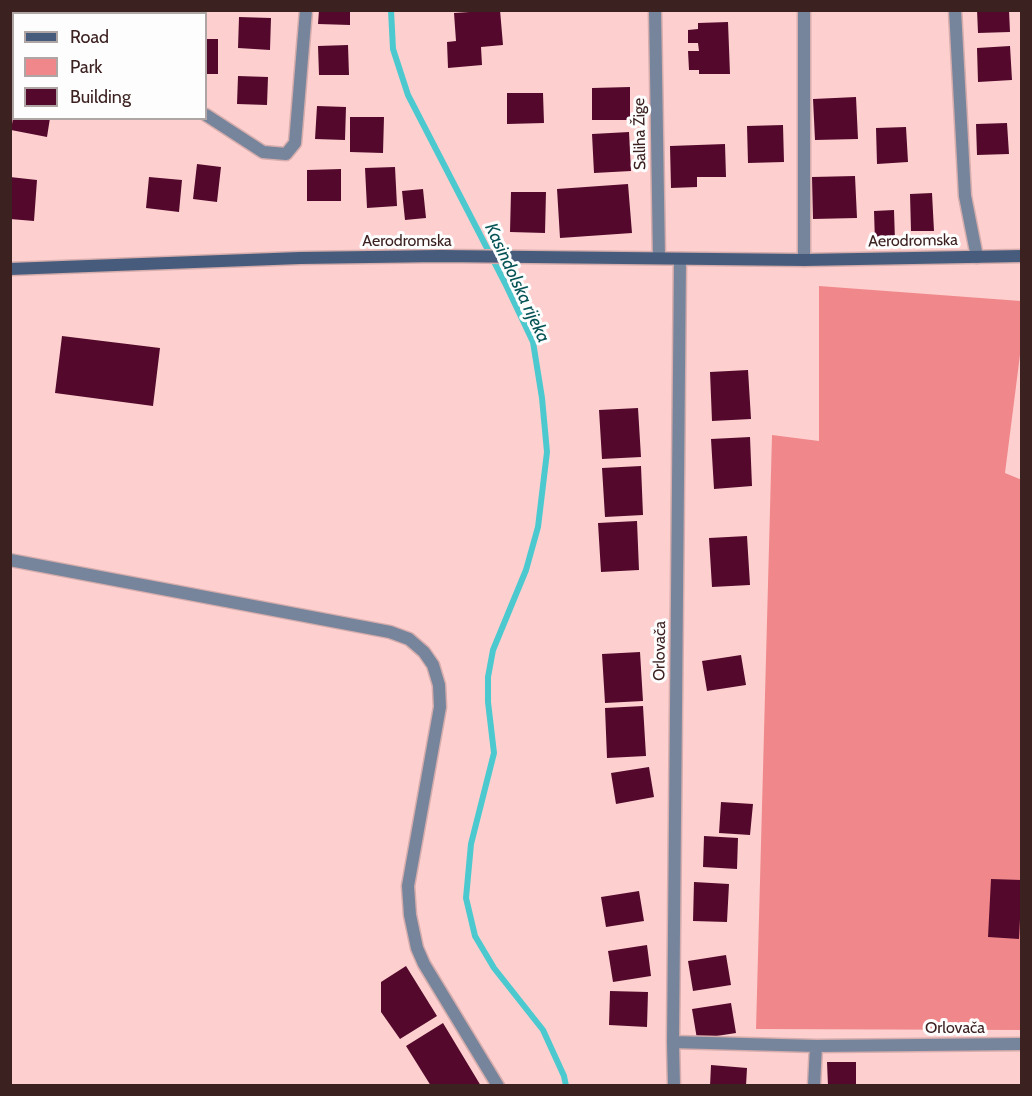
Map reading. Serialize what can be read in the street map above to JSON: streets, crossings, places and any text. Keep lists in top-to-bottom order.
{
  "streets": {
    "street": ["Saliha Žige", "Aerodromska", "Orlovača"]
  },
  "crossings": [
    ["Saliha Žige", "Aerodromska"],
    ["Aerodromska", "Orlovača"]
  ],
  "water": ["Kasindolska rijeka"],
  "legend": ["Road", "Park", "Building"]
}
